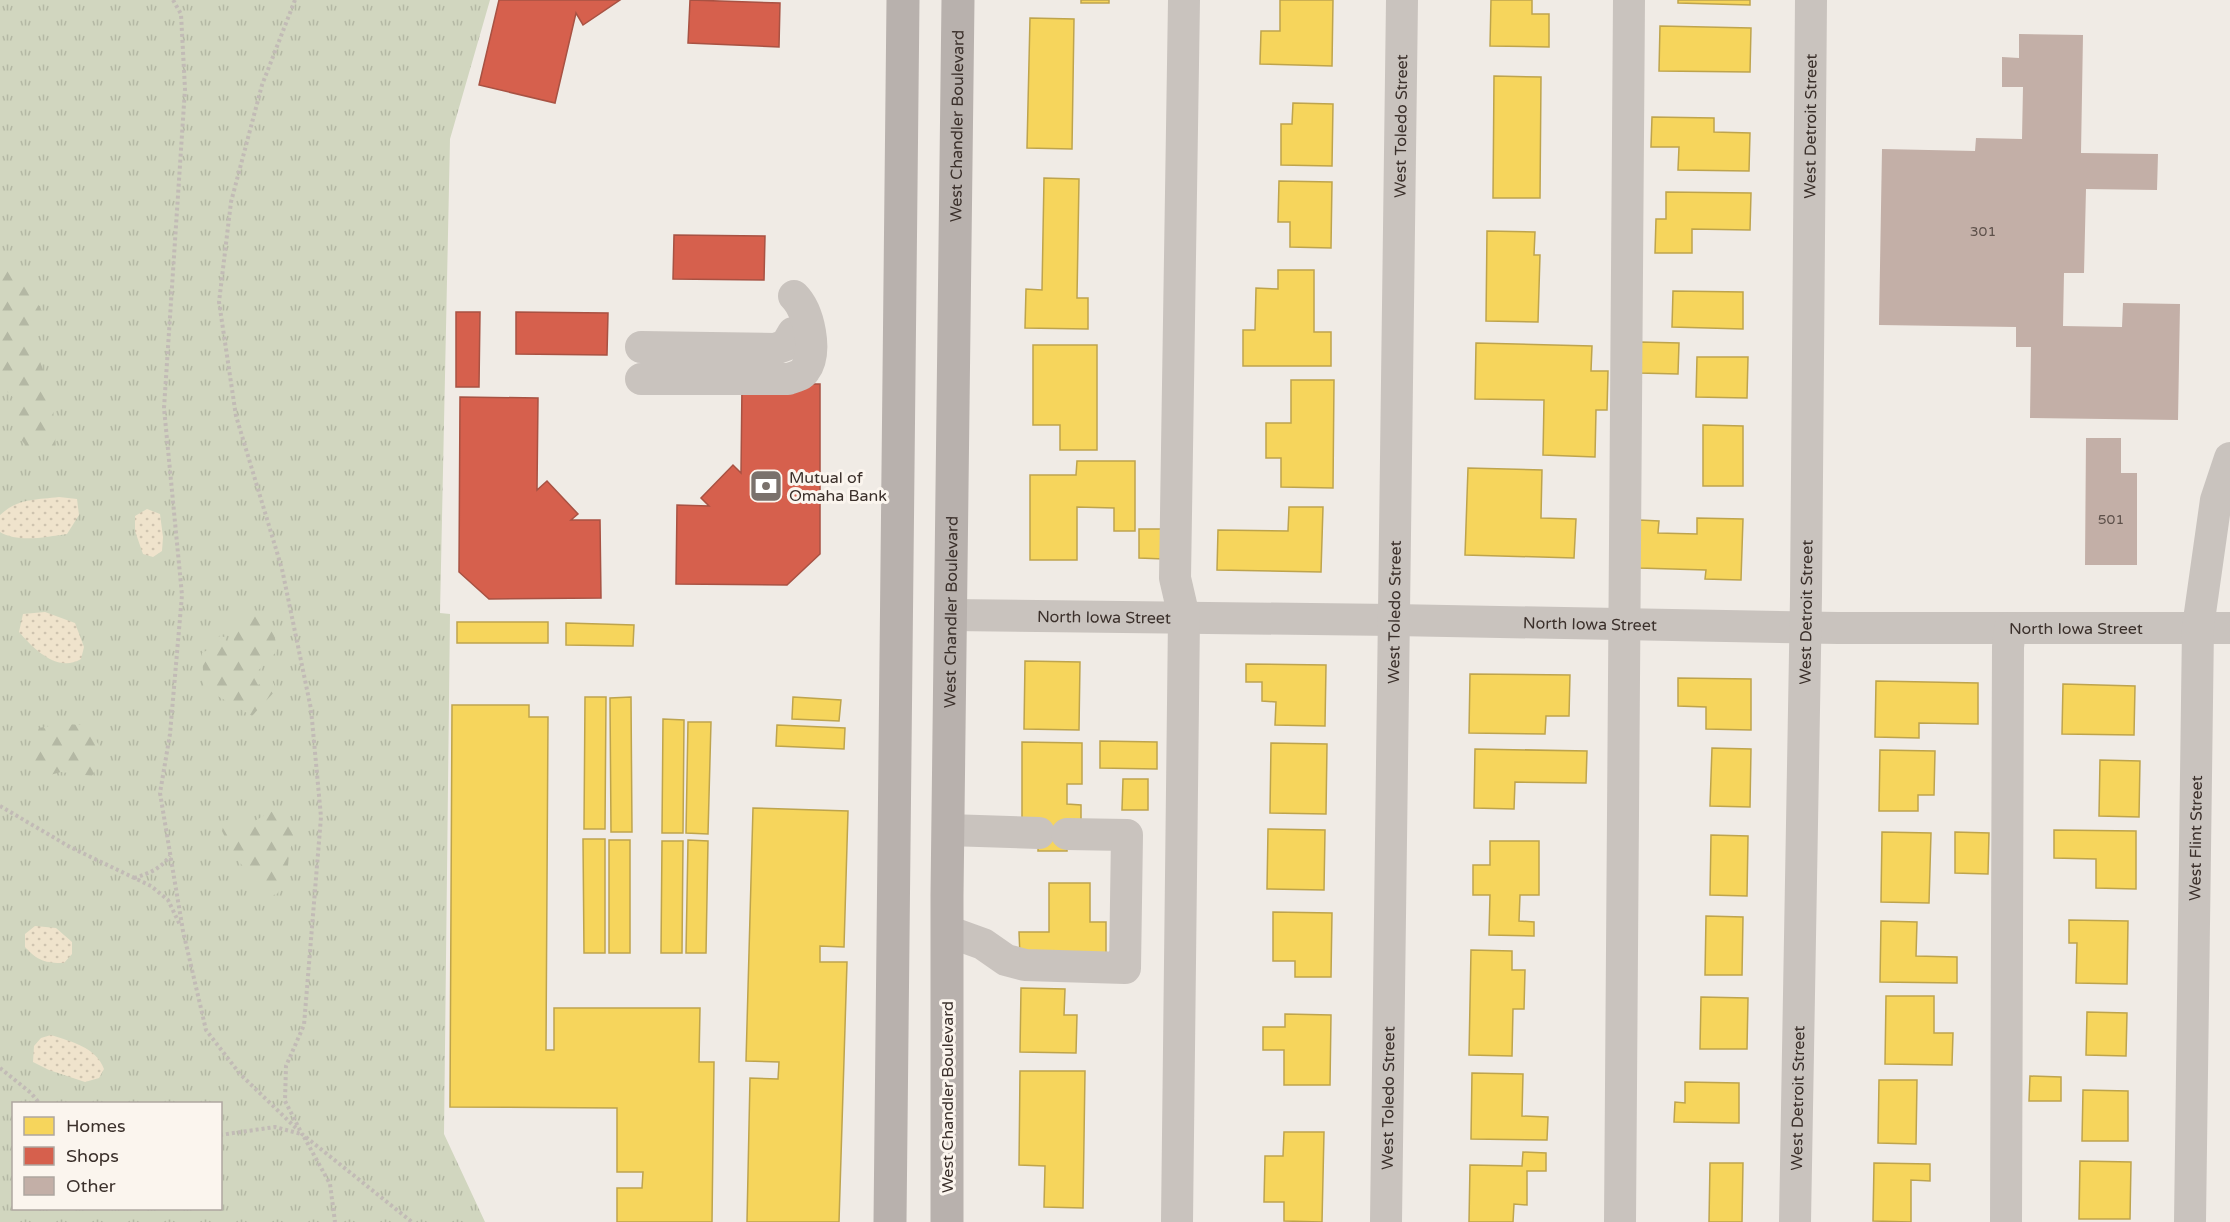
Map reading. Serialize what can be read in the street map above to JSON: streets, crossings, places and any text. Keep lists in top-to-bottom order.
{
  "streets": {
    "main road": ["West Chandler Boulevard"],
    "street": [
      "West Toledo Street",
      "West Detroit Street",
      "North Iowa Street",
      "West Flint Street"
    ]
  },
  "crossings": [
    ["West Chandler Boulevard", "North Iowa Street"],
    ["West Toledo Street", "North Iowa Street"],
    ["West Detroit Street", "North Iowa Street"],
    ["North Iowa Street", "West Flint Street"]
  ],
  "places": {
    "bank": ["Mutual of Omaha Bank"]
  },
  "house_numbers": ["301", "501"],
  "legend": ["Homes", "Shops", "Other"]
}
